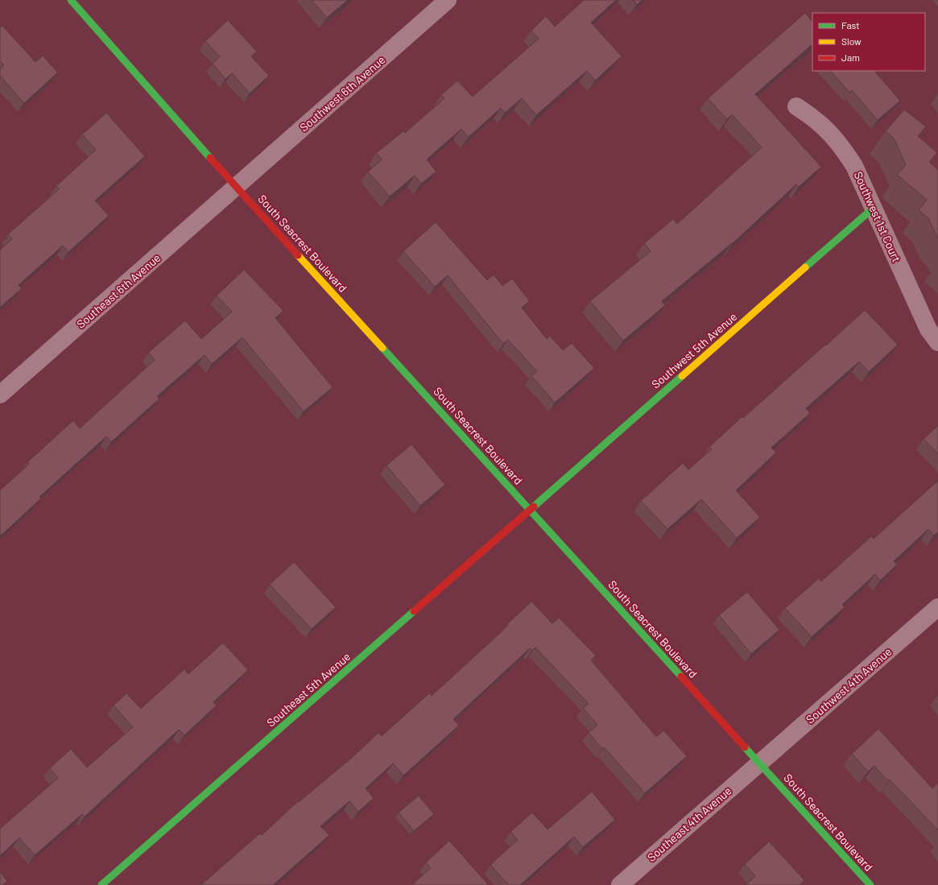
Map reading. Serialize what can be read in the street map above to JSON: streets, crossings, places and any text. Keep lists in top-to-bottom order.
{
  "streets": {
    "street": [
      "Southwest 6th Avenue",
      "Southwest 1st Court",
      "South Seacrest Boulevard",
      "Southeast 6th Avenue",
      "Southwest 5th Avenue",
      "Southwest 4th Avenue",
      "Southeast 5th Avenue",
      "Southeast 4th Avenue"
    ]
  },
  "crossings": [
    ["Southwest 6th Avenue", "South Seacrest Boulevard"],
    ["Southwest 6th Avenue", "Southeast 6th Avenue"],
    ["Southwest 1st Court", "Southwest 5th Avenue"],
    ["South Seacrest Boulevard", "Southeast 6th Avenue"],
    ["South Seacrest Boulevard", "Southwest 5th Avenue"],
    ["South Seacrest Boulevard", "Southwest 4th Avenue"],
    ["South Seacrest Boulevard", "Southeast 5th Avenue"],
    ["South Seacrest Boulevard", "Southeast 4th Avenue"],
    ["Southwest 5th Avenue", "Southeast 5th Avenue"],
    ["Southwest 4th Avenue", "Southeast 4th Avenue"]
  ],
  "legend": ["Fast", "Slow", "Jam"]
}
